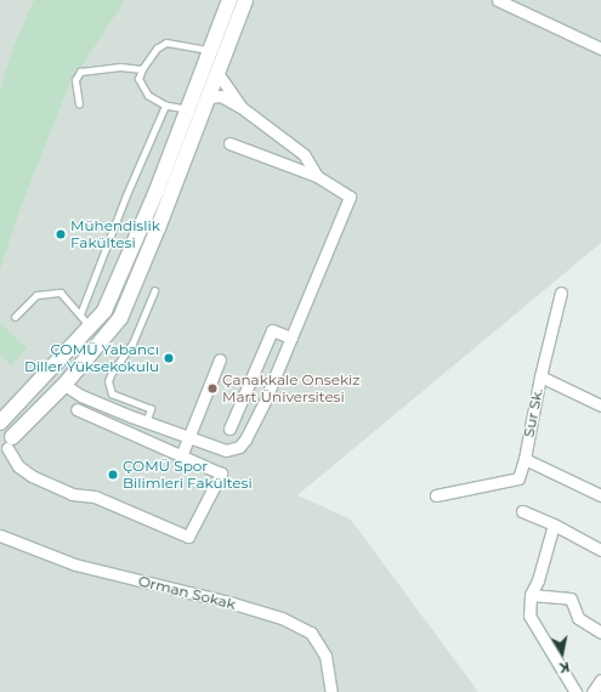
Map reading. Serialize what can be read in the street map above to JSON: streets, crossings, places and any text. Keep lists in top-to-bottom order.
{
  "streets": {
    "street": ["Sur Sk.", "Orman Sokak"]
  },
  "places": [
    "Mühendislik Fakültesi",
    "ÇOMÜ Yabancı Diller Yüksekokulu",
    "Çanakkale Onsekiz Mart Üniversitesi",
    "ÇOMÜ Spor Bilimleri Fakültesi"
  ],
  "north": "bottom"
}
